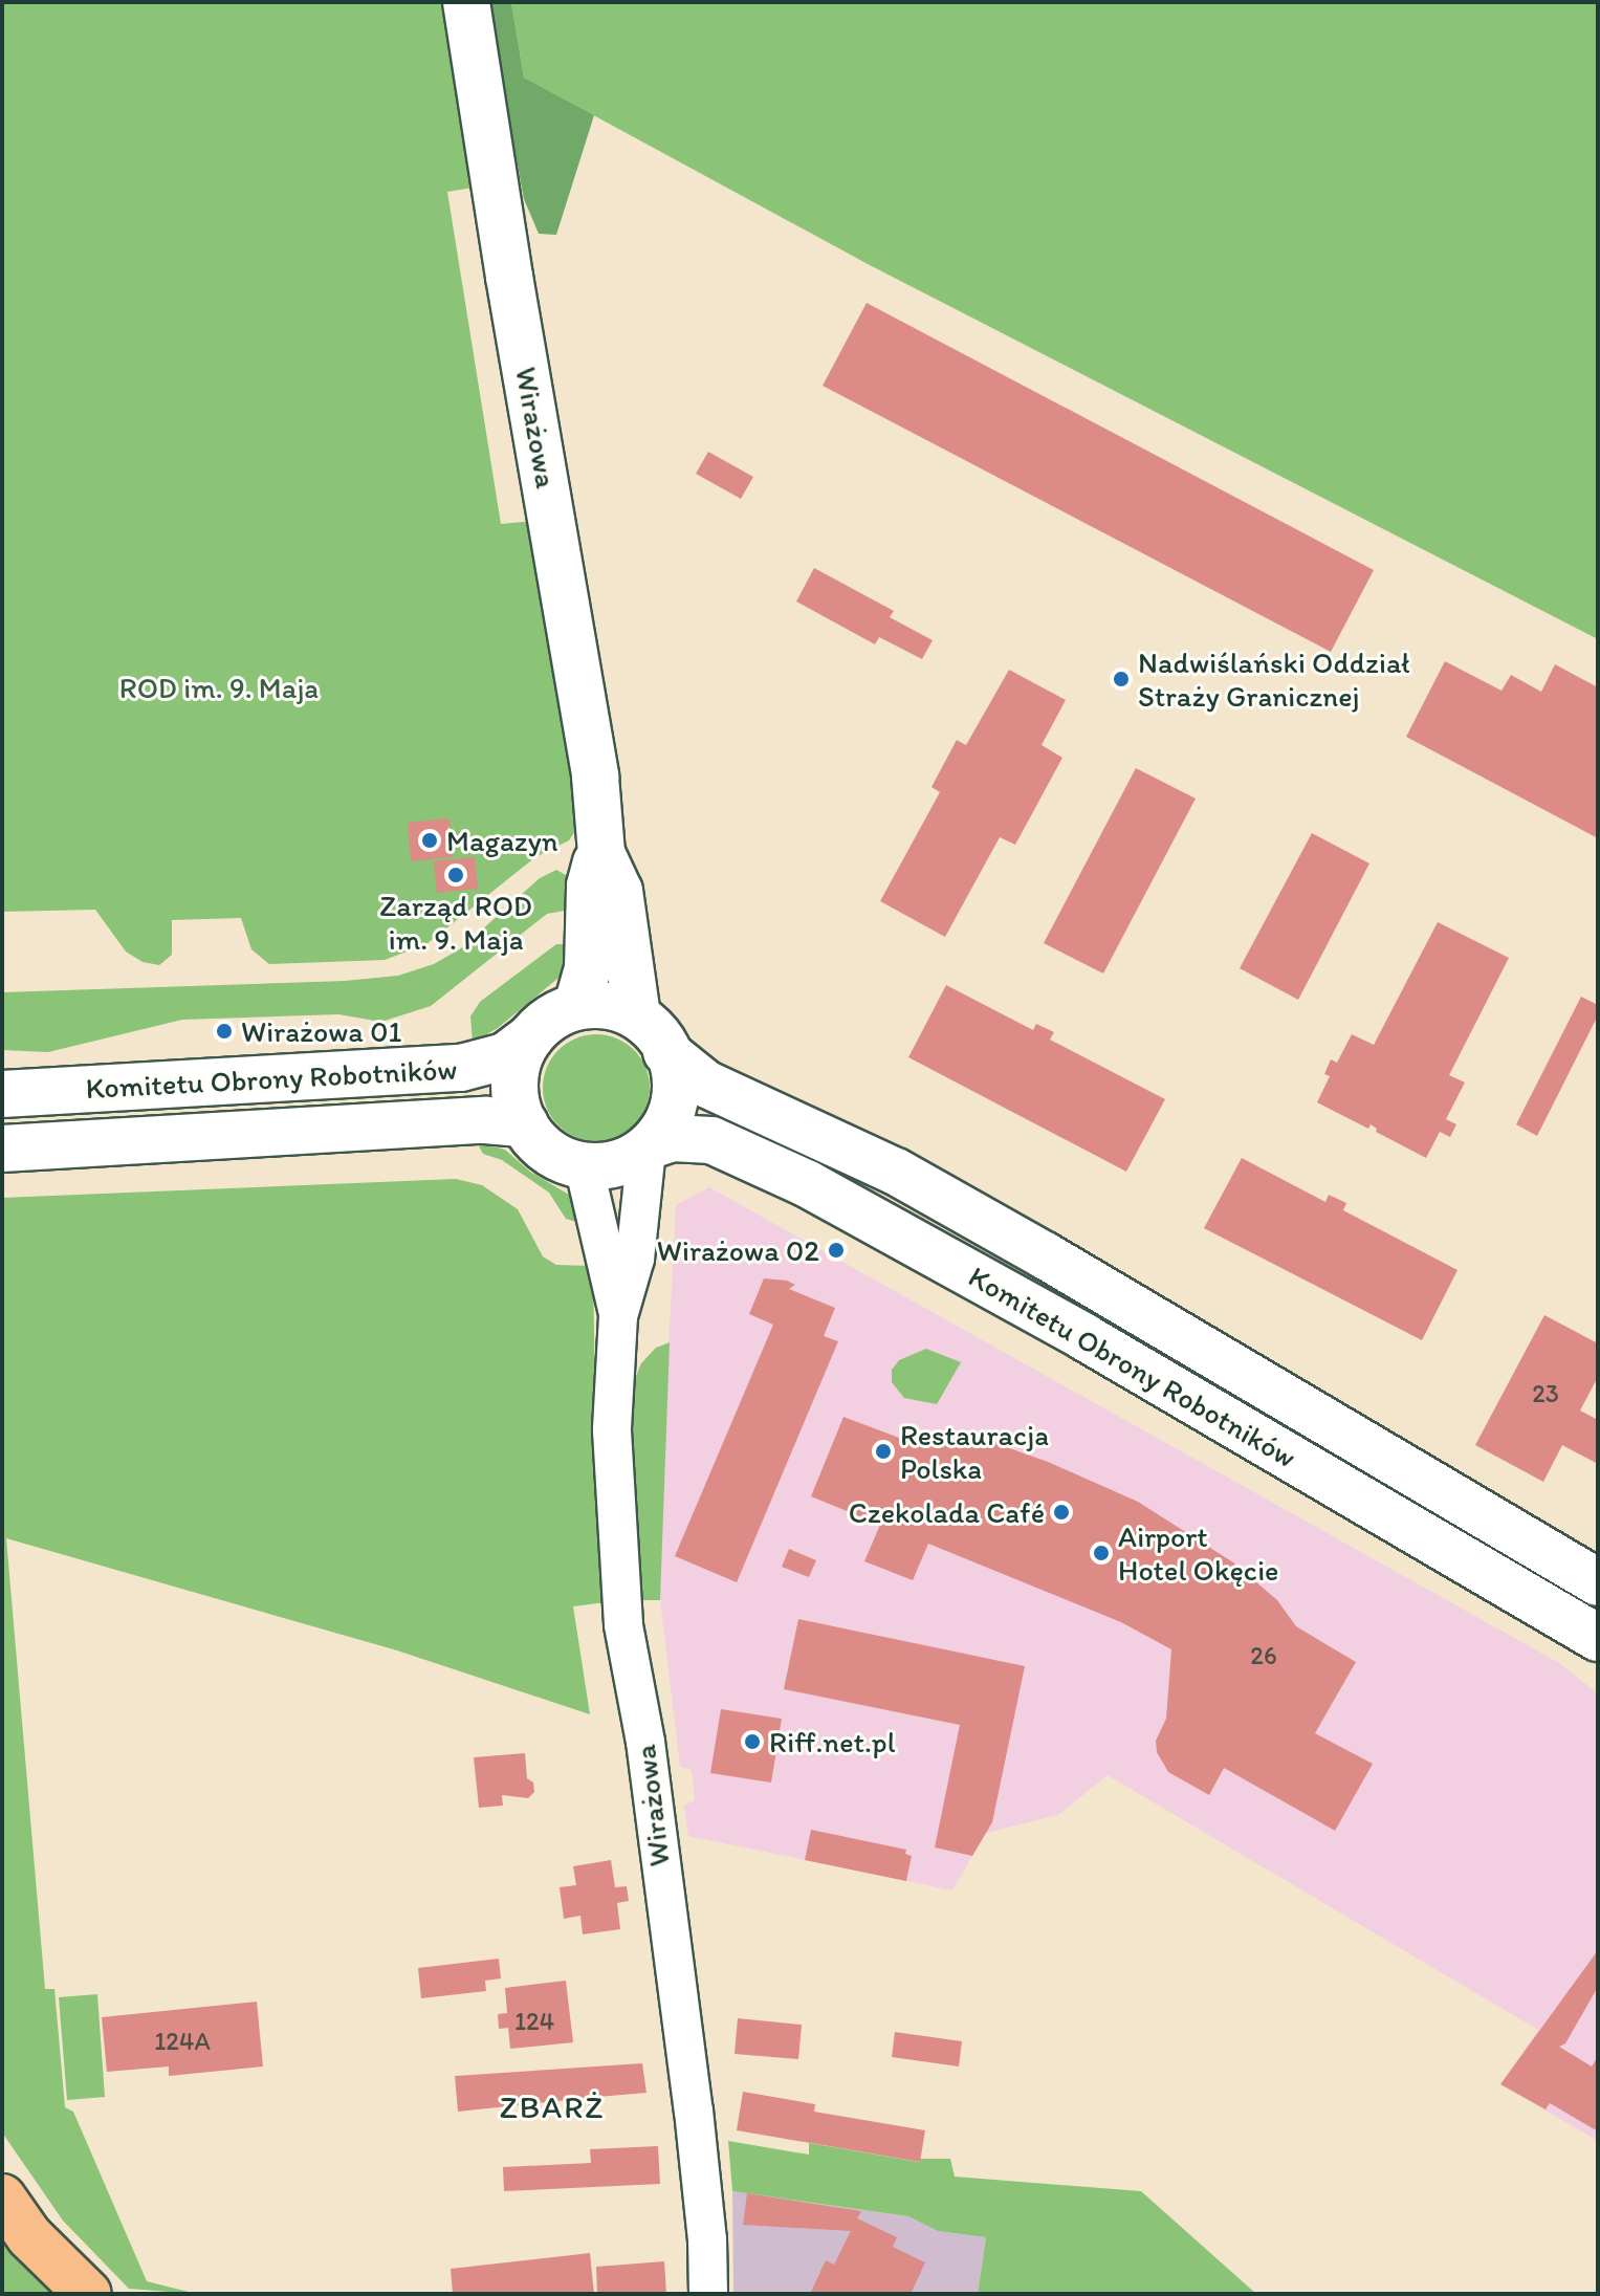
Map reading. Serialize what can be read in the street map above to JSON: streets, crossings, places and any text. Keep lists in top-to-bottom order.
{
  "streets": {
    "street": ["Wirażowa", "Komitetu Obrony Robotników"]
  },
  "crossings": [
    ["Wirażowa", "Komitetu Obrony Robotników"]
  ],
  "districts": ["ZBARŻ"],
  "parks": ["ROD im. 9. Maja"],
  "places": [
    "Nadwiślański Oddział Straży Granicznej",
    "Magazyn",
    "Zarząd ROD im. 9. Maja",
    "Wirażowa 01",
    "Wirażowa 02",
    "Restauracja Polska",
    "Czekolada Café",
    "Airport Hotel Okęcie",
    "Riff.net.pl"
  ],
  "house_numbers": [
    "23",
    "26",
    "124",
    "124A"
  ]
}
